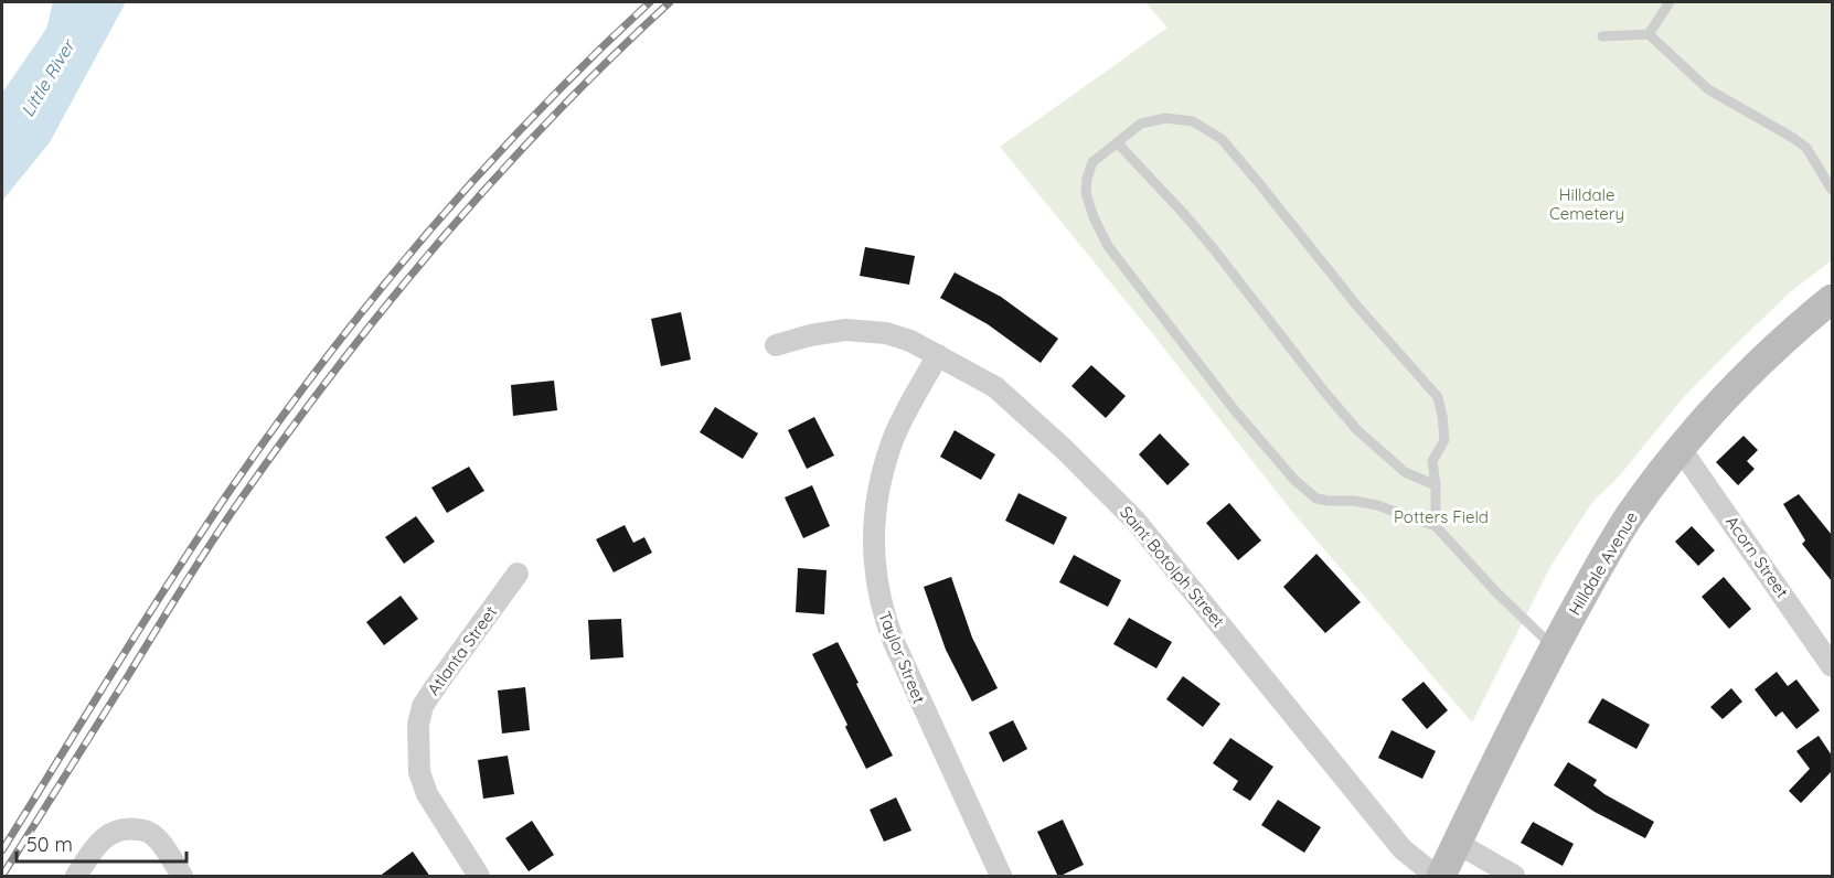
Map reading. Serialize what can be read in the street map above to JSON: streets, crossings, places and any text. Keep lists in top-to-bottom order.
{
  "streets": {
    "main road": ["Hilldale Avenue"],
    "street": [
      "Acorn Street",
      "Saint Botolph Street",
      "Atlanta Street",
      "Taylor Street"
    ]
  },
  "crossings": [
    ["Acorn Street", "Hilldale Avenue"],
    ["Saint Botolph Street", "Taylor Street"]
  ],
  "water": ["Little River"],
  "parks": ["Hilldale Cemetery", "Potters Field"],
  "scale_bar": "50 m"
}
